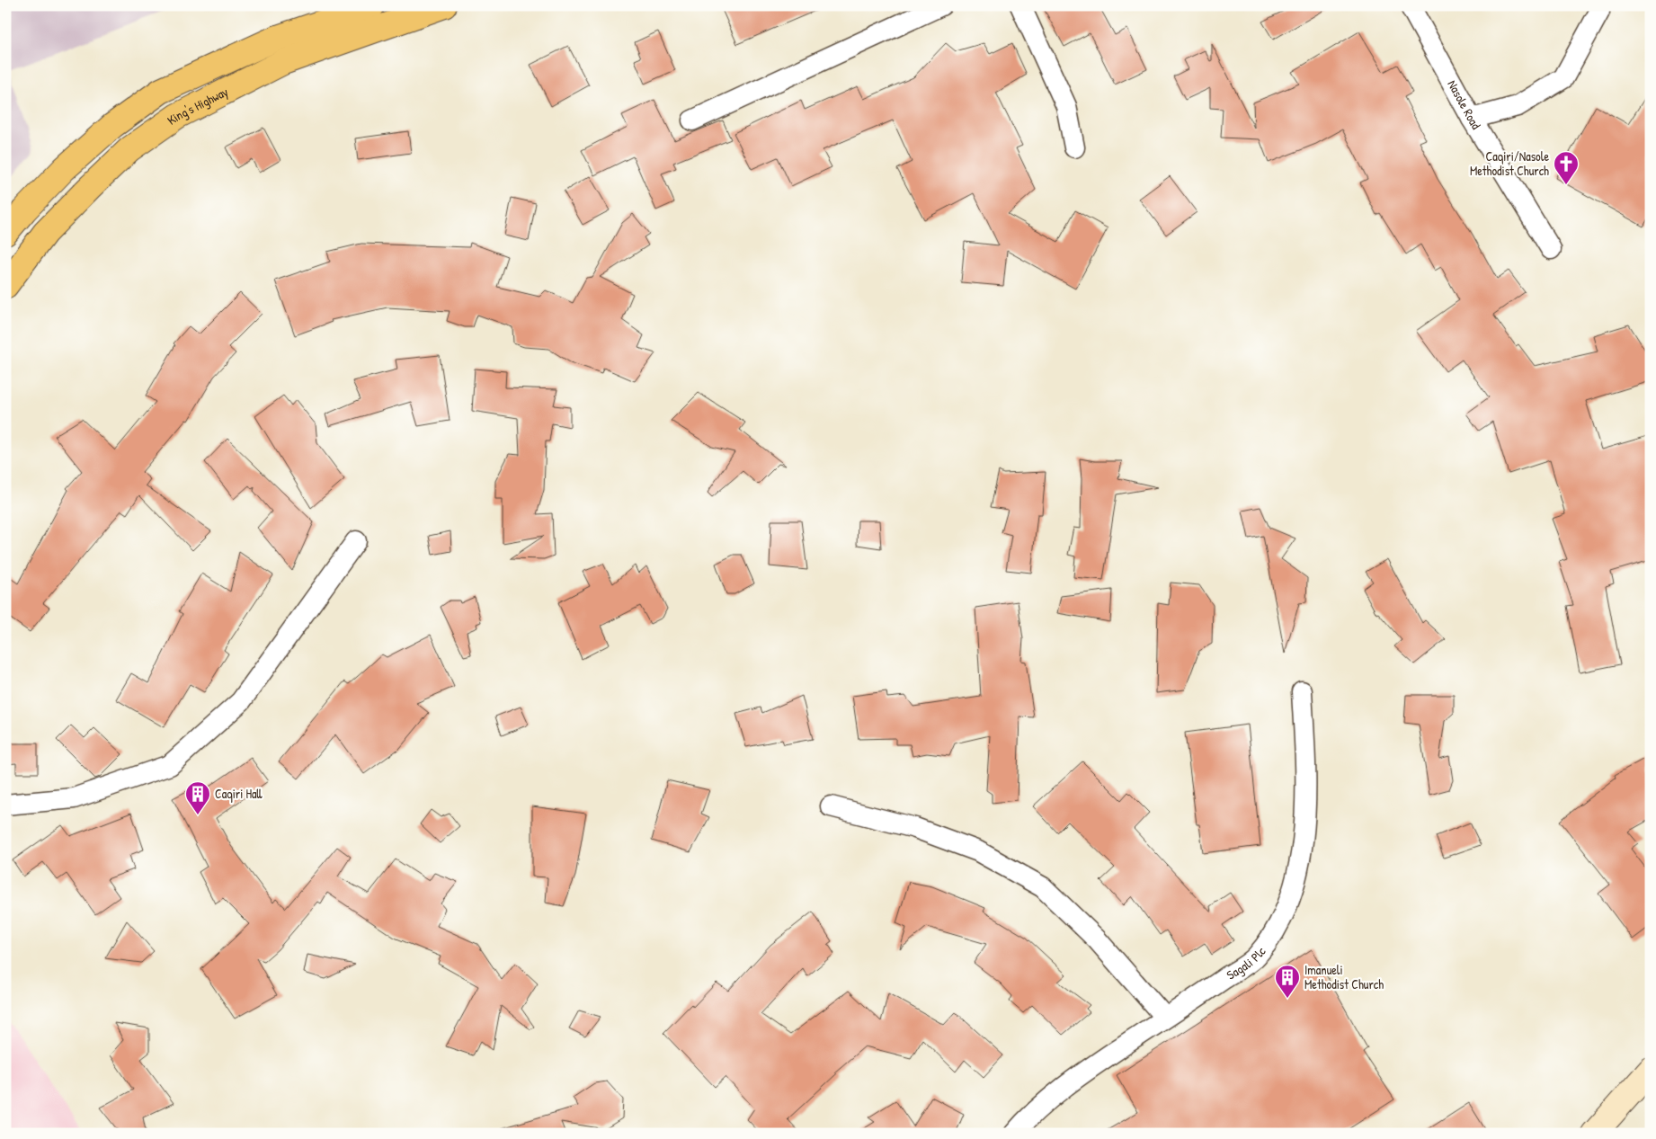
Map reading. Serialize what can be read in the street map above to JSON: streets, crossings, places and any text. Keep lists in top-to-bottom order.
{
  "streets": {
    "highway": ["King's Highway"],
    "street": ["Nasole Road", "Sagali Plc"]
  },
  "places": {
    "church": ["Caqiri/Nasole Methodist Church"],
    "building": ["Caqiri Hall", "Imanueli Methodist Church"]
  }
}
